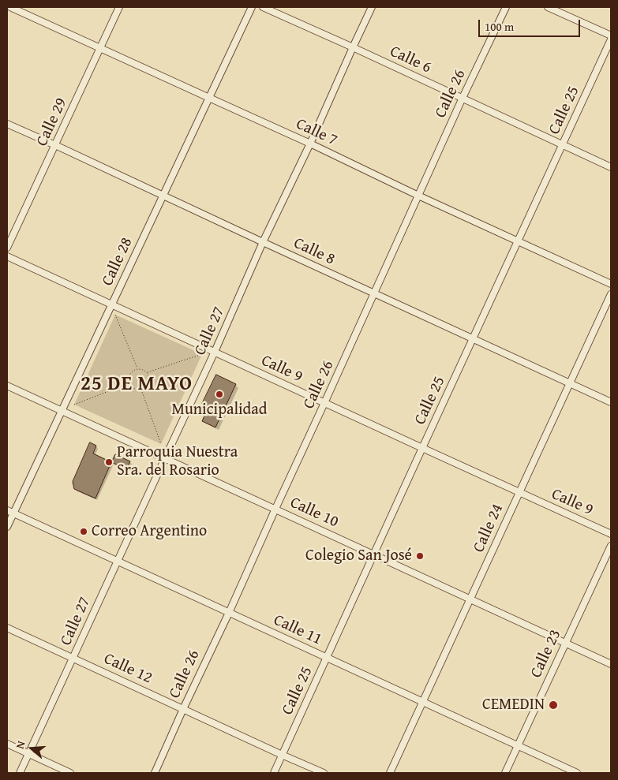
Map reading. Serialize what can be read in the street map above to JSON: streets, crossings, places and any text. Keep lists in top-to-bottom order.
{
  "streets": {
    "street": [
      "Calle 6",
      "Calle 26",
      "Calle 25",
      "Calle 29",
      "Calle 7",
      "Calle 8",
      "Calle 28",
      "Calle 27",
      "Calle 9",
      "Calle 10",
      "Calle 24",
      "Calle 11",
      "Calle 23",
      "Calle 12"
    ]
  },
  "crossings": [
    ["Calle 6", "Calle 26"],
    ["Calle 6", "Calle 25"],
    ["Calle 6", "Calle 27"],
    ["Calle 26", "Calle 7"],
    ["Calle 26", "Calle 8"],
    ["Calle 26", "Calle 9"],
    ["Calle 26", "Calle 10"],
    ["Calle 26", "Calle 11"],
    ["Calle 26", "Calle 12"],
    ["Calle 25", "Calle 7"],
    ["Calle 25", "Calle 8"],
    ["Calle 25", "Calle 9"],
    ["Calle 25", "Calle 10"],
    ["Calle 25", "Calle 11"],
    ["Calle 25", "Calle 12"],
    ["Calle 29", "Calle 7"],
    ["Calle 29", "Calle 8"],
    ["Calle 7", "Calle 28"],
    ["Calle 7", "Calle 27"],
    ["Calle 8", "Calle 28"],
    ["Calle 8", "Calle 27"],
    ["Calle 8", "Calle 24"],
    ["Calle 28", "Calle 9"],
    ["Calle 28", "Calle 10"],
    ["Calle 28", "Calle 11"],
    ["Calle 27", "Calle 9"],
    ["Calle 27", "Calle 10"],
    ["Calle 27", "Calle 11"],
    ["Calle 27", "Calle 12"],
    ["Calle 9", "Calle 24"],
    ["Calle 10", "Calle 24"],
    ["Calle 10", "Calle 23"],
    ["Calle 24", "Calle 11"],
    ["Calle 11", "Calle 23"]
  ],
  "districts": ["25 DE MAYO"],
  "places": [
    "Municipalidad",
    "Parroquia Nuestra Sra. del Rosario",
    "Correo Argentino",
    "Colegio San José",
    "CEMEDIN"
  ],
  "scale_bar": "100 m",
  "north": "left"
}
